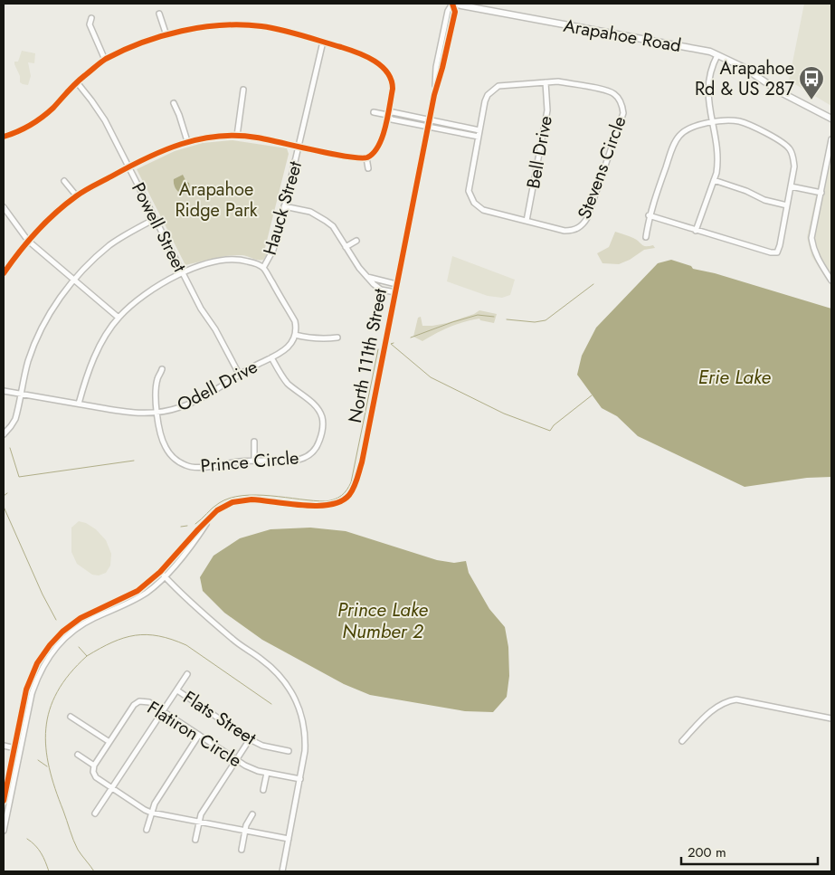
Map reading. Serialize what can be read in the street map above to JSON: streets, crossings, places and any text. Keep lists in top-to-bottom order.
{
  "streets": {
    "main road": ["Arapahoe Road"],
    "street": [
      "Bell Drive",
      "Stevens Circle",
      "Hauck Street",
      "Powell Street",
      "North 111th Street",
      "Odell Drive",
      "Prince Circle",
      "Flats Street",
      "Flatiron Circle"
    ]
  },
  "crossings": [
    ["Arapahoe Road", "North 111th Street"],
    ["Bell Drive", "Stevens Circle"],
    ["Powell Street", "Odell Drive"],
    ["Odell Drive", "Prince Circle"]
  ],
  "water": ["Erie Lake", "Prince Lake Number 2"],
  "parks": ["Arapahoe Ridge Park"],
  "places": {
    "bus stop": ["Arapahoe Rd & US 287"]
  },
  "scale_bar": "200 m"
}
